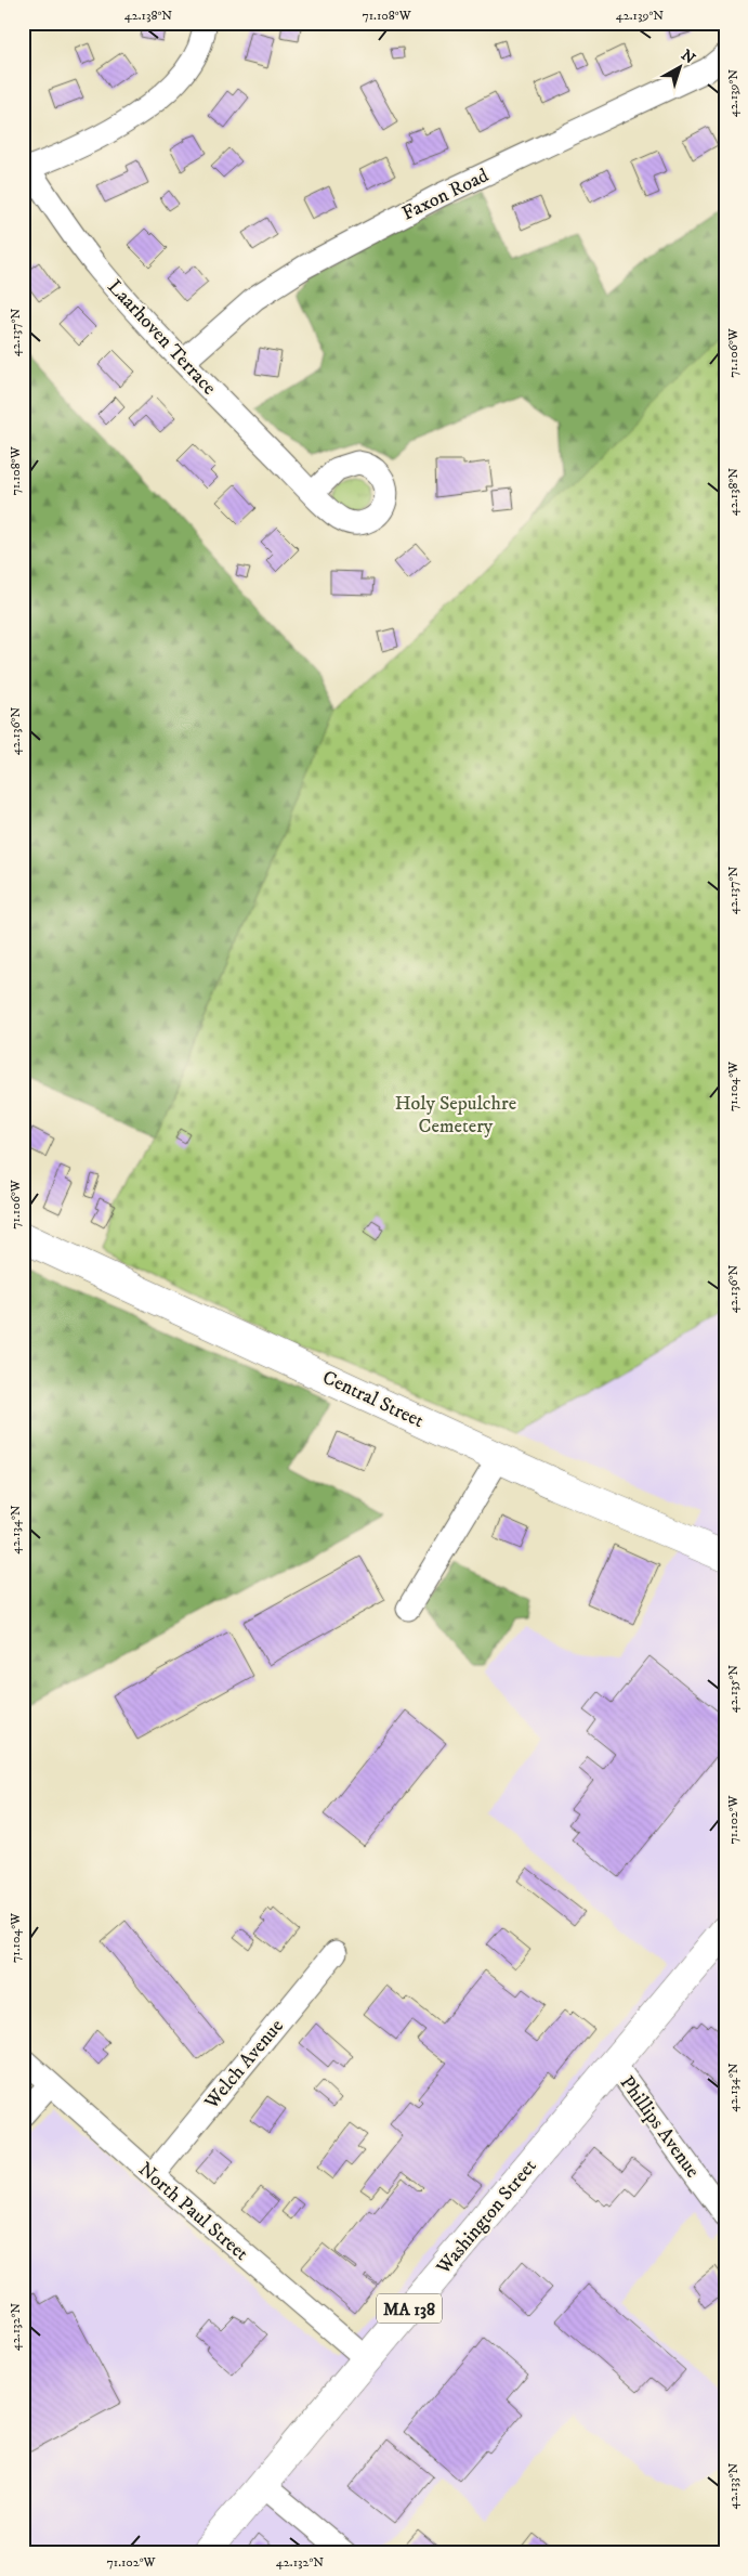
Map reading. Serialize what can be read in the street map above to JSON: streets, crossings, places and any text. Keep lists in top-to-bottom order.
{
  "streets": {
    "main road": ["Central Street", "Washington Street", "MA 138"],
    "street": [
      "Faxon Road",
      "Laarhoven Terrace",
      "Welch Avenue",
      "Phillips Avenue",
      "North Paul Street"
    ]
  },
  "crossings": [
    ["Faxon Road", "Laarhoven Terrace"],
    ["Welch Avenue", "North Paul Street"],
    ["Phillips Avenue", "Washington Street"],
    ["North Paul Street", "Washington Street"]
  ],
  "parks": ["Holy Sepulchre Cemetery"],
  "north": "top right",
  "coordinates": [
    "42.138°N",
    "71.108°W",
    "42.139°N",
    "42.137°N",
    "71.106°W",
    "42.136°N",
    "71.104°W",
    "42.134°N",
    "42.135°N",
    "71.102°W",
    "42.132°N",
    "42.133°N"
  ]
}
